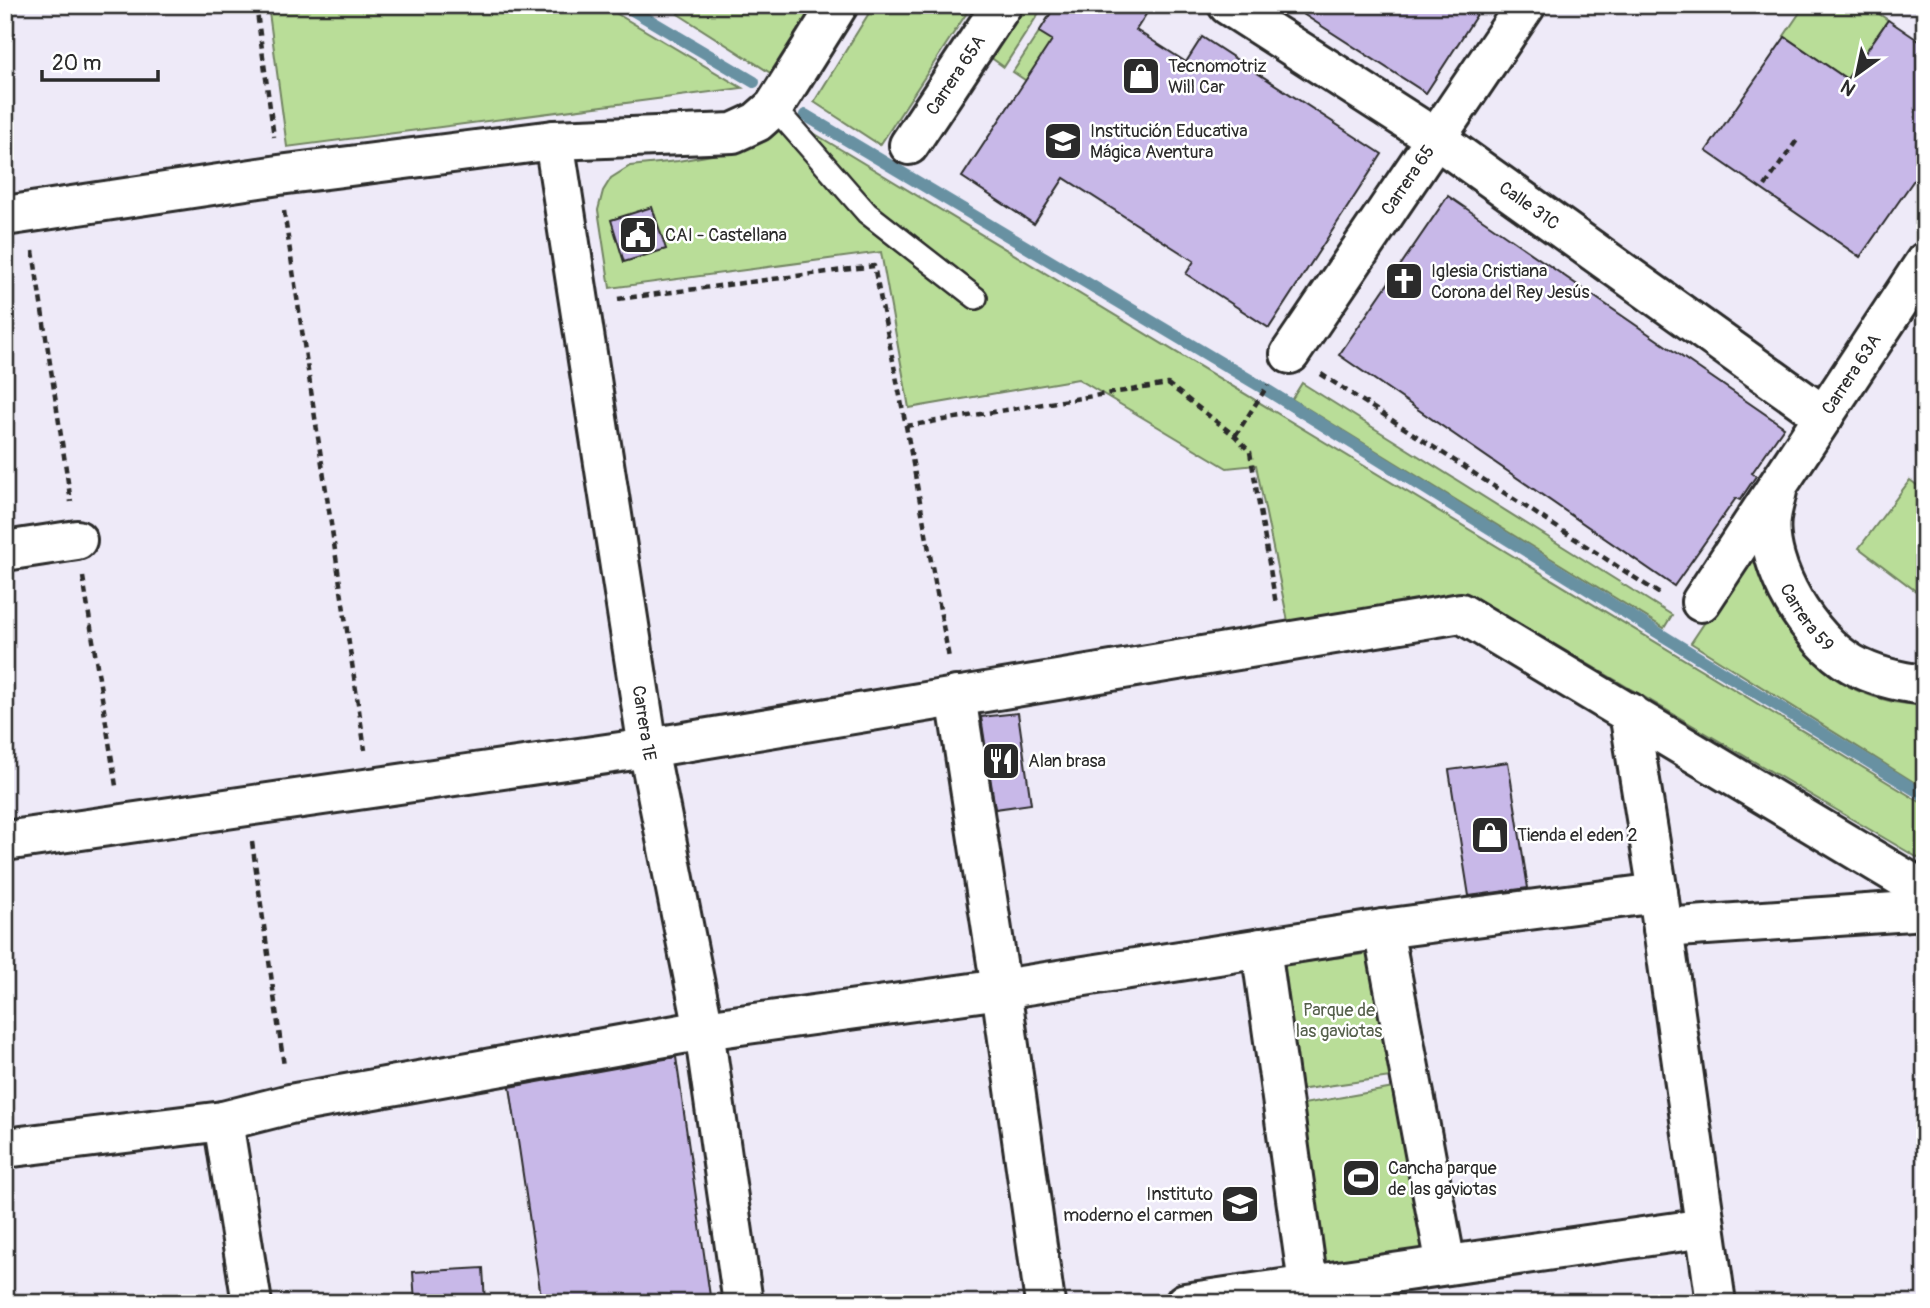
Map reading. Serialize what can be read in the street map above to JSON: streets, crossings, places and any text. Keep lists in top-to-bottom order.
{
  "streets": {
    "street": [
      "Carrera 65A",
      "Carrera 65",
      "Calle 31C",
      "Carrera 63A",
      "Carrera 59",
      "Carrera 1E"
    ]
  },
  "crossings": [
    ["Carrera 65", "Calle 31C"],
    ["Calle 31C", "Carrera 63A"],
    ["Carrera 63A", "Carrera 59"]
  ],
  "parks": ["Parque de las gaviotas"],
  "places": {
    "shop": ["Tecnomotriz Will Car", "Tienda el eden 2"],
    "school or university": ["Institución Educativa Mágica Aventura", "Instituto moderno el carmen"],
    "public building": ["CAI - Castellana"],
    "church": ["Iglesia Cristiana Corona del Rey Jesús"],
    "restaurant": ["Alan brasa"],
    "sports": ["Cancha parque de las gaviotas"]
  },
  "scale_bar": "20 m",
  "north": "bottom left"
}
